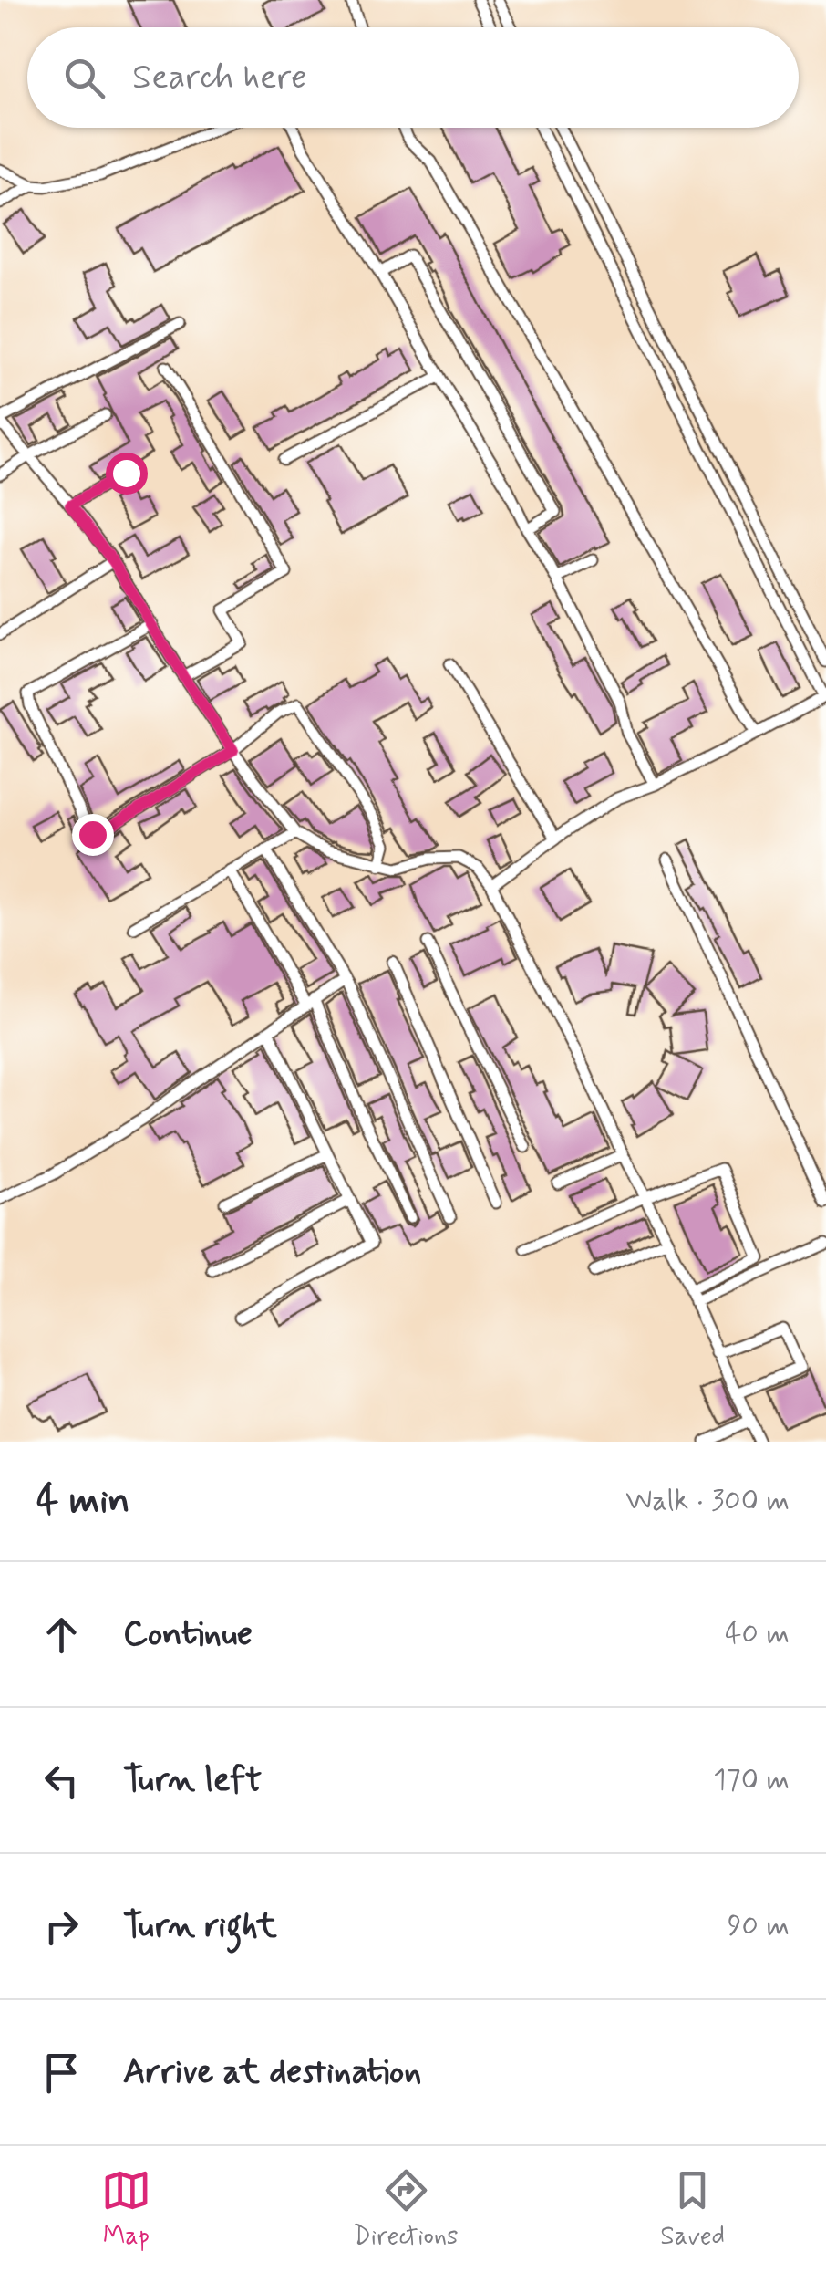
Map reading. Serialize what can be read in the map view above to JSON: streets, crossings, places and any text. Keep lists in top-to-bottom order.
{
  "page": {
    "search": "Search here",
    "heading": ["4 min", "Walk · 300 m"],
    "list": [
      ["Continue", "40 m"],
      ["Turn left", "170 m"],
      ["Turn right", "90 m"],
      "Arrive at destination"
    ],
    "nav": ["Map", "Directions", "Saved"]
  }
}
